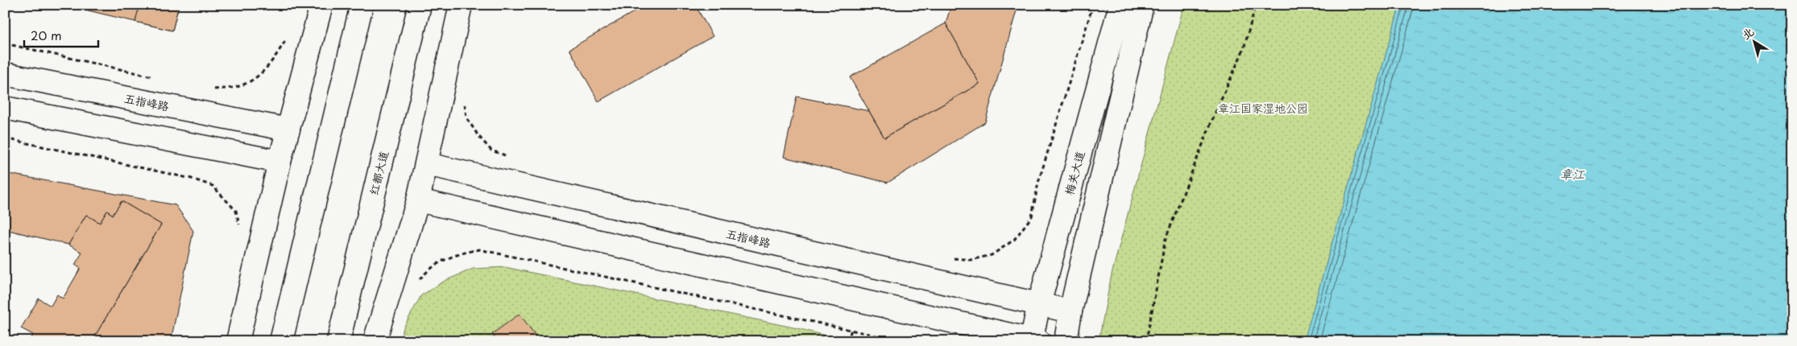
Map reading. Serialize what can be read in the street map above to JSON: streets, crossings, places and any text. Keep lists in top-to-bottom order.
{
  "streets": {
    "main road": ["五指峰路", "红都大道", "梅关大道"]
  },
  "crossings": [
    ["五指峰路", "梅关大道"]
  ],
  "water": ["章江"],
  "parks": ["章江国家湿地公园"],
  "scale_bar": "20 m",
  "north": "top left"
}
